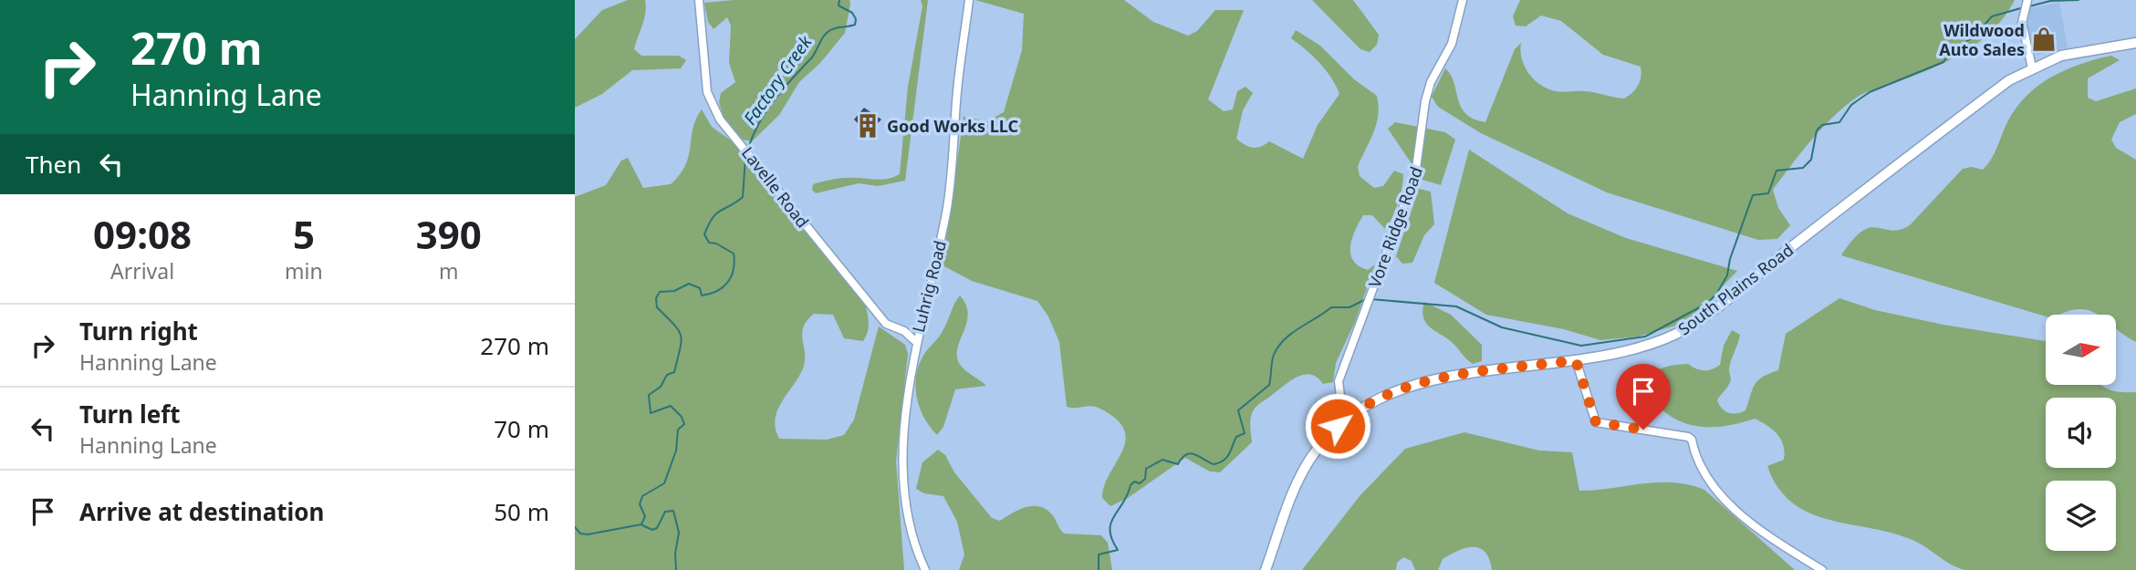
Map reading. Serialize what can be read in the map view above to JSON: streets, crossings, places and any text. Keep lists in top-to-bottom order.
{
  "streets": {
    "main road": ["South Plains Road"],
    "street": ["Lavelle Road", "Vore Ridge Road", "Luhrig Road"]
  },
  "crossings": [
    ["Lavelle Road", "Luhrig Road"],
    ["Vore Ridge Road", "South Plains Road"]
  ],
  "water": ["Factory Creek"],
  "places": {
    "shop": ["Wildwood Auto Sales"],
    "building": ["Good Works LLC"]
  },
  "north": "right",
  "page": {
    "turn": ["270 m", "Hanning Lane"],
    "then": "Then",
    "eta": [
      "09:08",
      "Arrival",
      "5",
      "min",
      "390",
      "m"
    ],
    "list": [
      {
        "name": "Turn right",
        "note": "Hanning Lane",
        "value": "270 m"
      },
      {
        "name": "Turn left",
        "note": "Hanning Lane",
        "value": "70 m"
      },
      {
        "name": "Arrive at destination",
        "value": "50 m"
      }
    ]
  }
}
